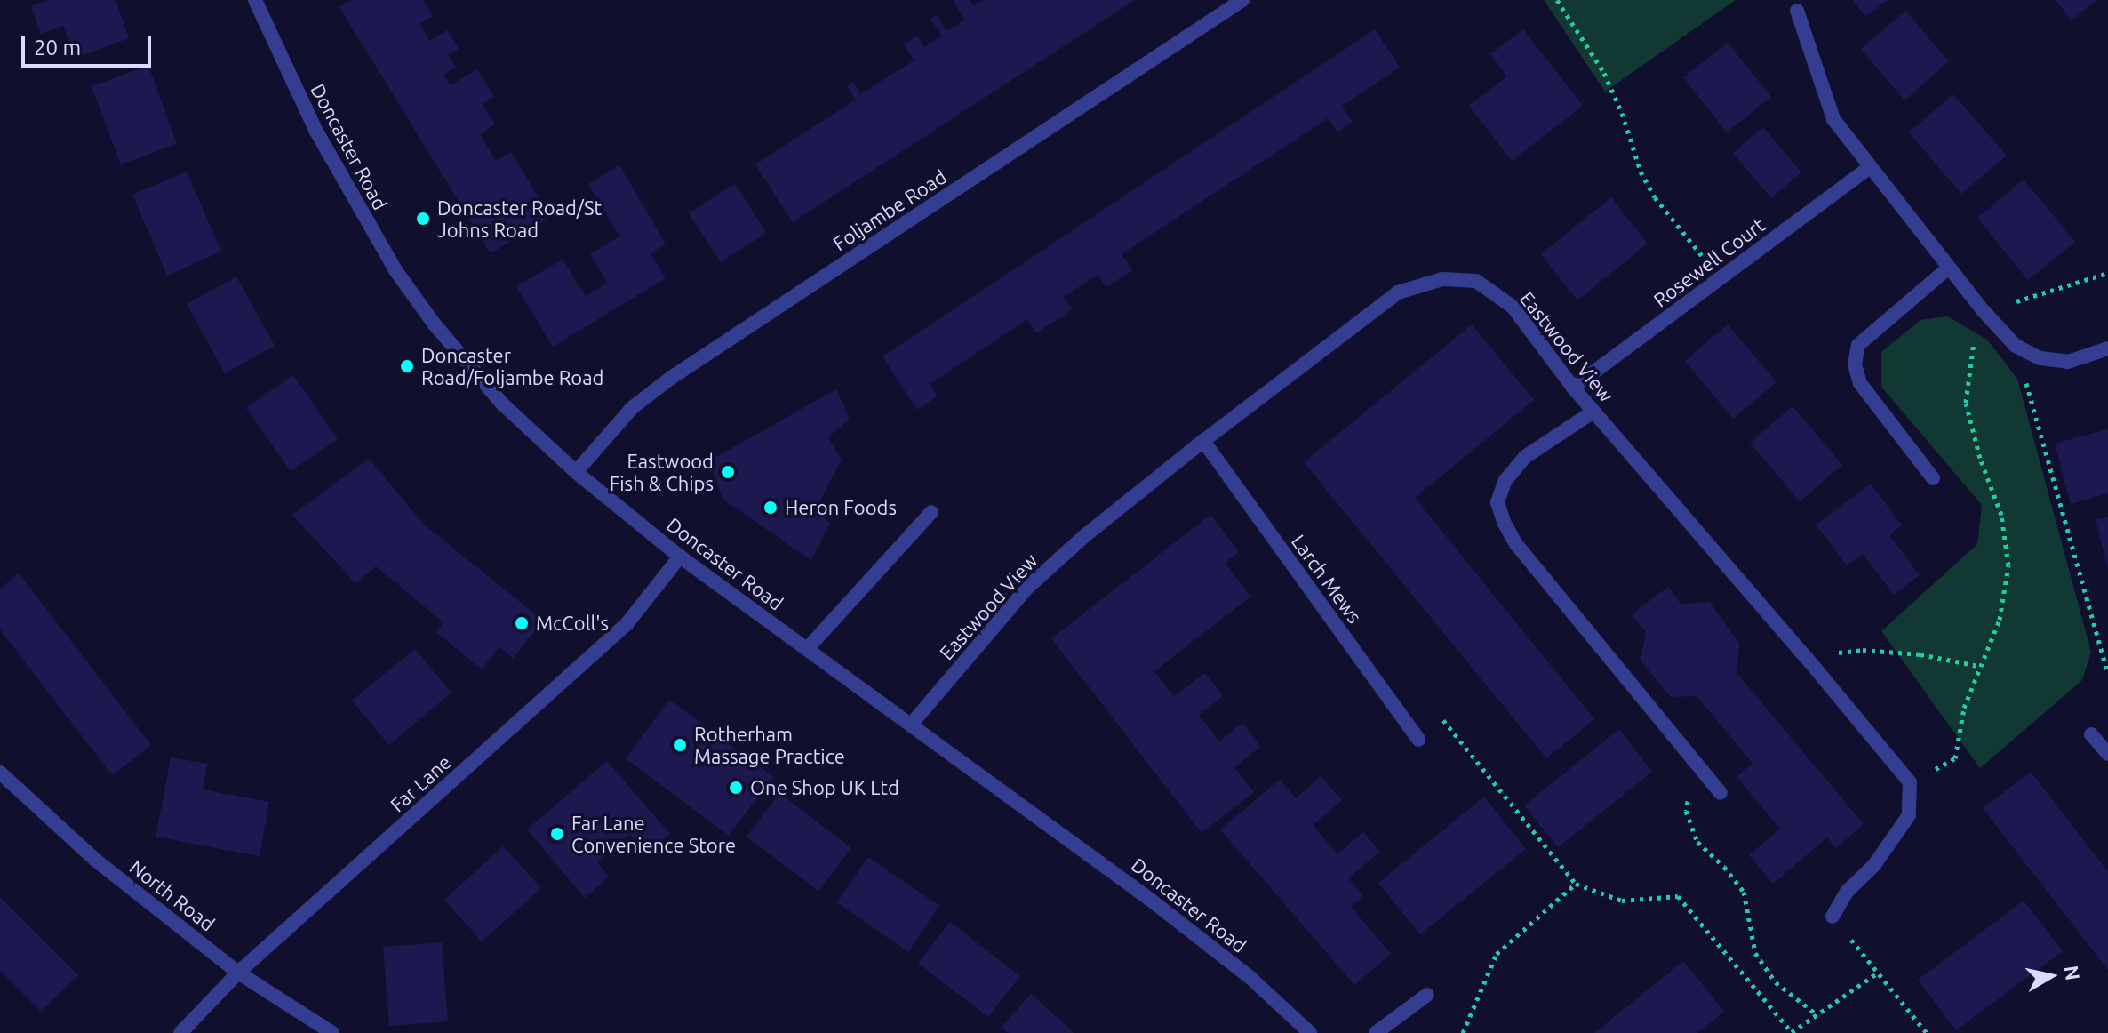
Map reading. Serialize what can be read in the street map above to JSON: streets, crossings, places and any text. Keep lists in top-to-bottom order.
{
  "streets": {
    "street": [
      "Doncaster Road",
      "Foljambe Road",
      "Rosewell Court",
      "Eastwood View",
      "Larch Mews",
      "Far Lane",
      "North Road"
    ]
  },
  "crossings": [
    ["Doncaster Road", "Foljambe Road"],
    ["Doncaster Road", "Eastwood View"],
    ["Doncaster Road", "Far Lane"],
    ["Rosewell Court", "Eastwood View"],
    ["Eastwood View", "Larch Mews"],
    ["Far Lane", "North Road"]
  ],
  "places": [
    "Doncaster Road/St Johns Road",
    "Doncaster Road/Foljambe Road",
    "Eastwood Fish & Chips",
    "Heron Foods",
    "McColl's",
    "Rotherham Massage Practice",
    "One Shop UK Ltd",
    "Far Lane Convenience Store"
  ],
  "scale_bar": "20 m",
  "north": "right"
}
